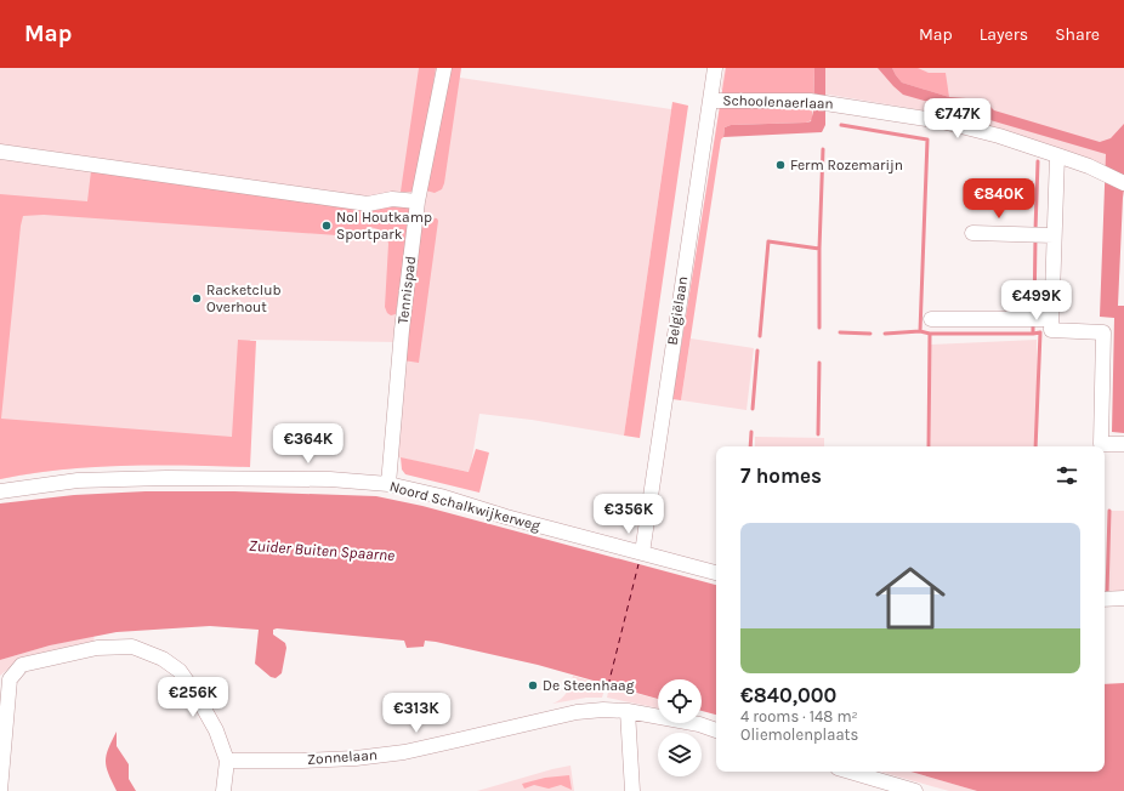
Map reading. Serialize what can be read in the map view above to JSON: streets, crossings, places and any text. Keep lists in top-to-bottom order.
{
  "streets": {
    "street": [
      "Schoolenaerlaan",
      "Tennispad",
      "Belgiëlaan",
      "Noord Schalkwijkerweg",
      "Zonnelaan"
    ]
  },
  "crossings": [
    ["Schoolenaerlaan", "Belgiëlaan"],
    ["Tennispad", "Noord Schalkwijkerweg"],
    ["Belgiëlaan", "Noord Schalkwijkerweg"]
  ],
  "water": ["Zuider Buiten Spaarne"],
  "places": [
    "Ferm Rozemarijn",
    "Nol Houtkamp Sportpark",
    "Racketclub Overhout",
    "De Steenhaag"
  ],
  "page": {
    "header": "Map",
    "nav": ["Map", "Layers", "Share"],
    "price": [
      "€747K",
      "€840K",
      "€499K",
      "€364K",
      "€356K",
      "€256K",
      "€313K"
    ],
    "heading": "7 homes",
    "list": [
      {
        "name": "€840,000",
        "note": "4 rooms · 148 m² · Oliemolenplaats"
      }
    ]
  }
}
